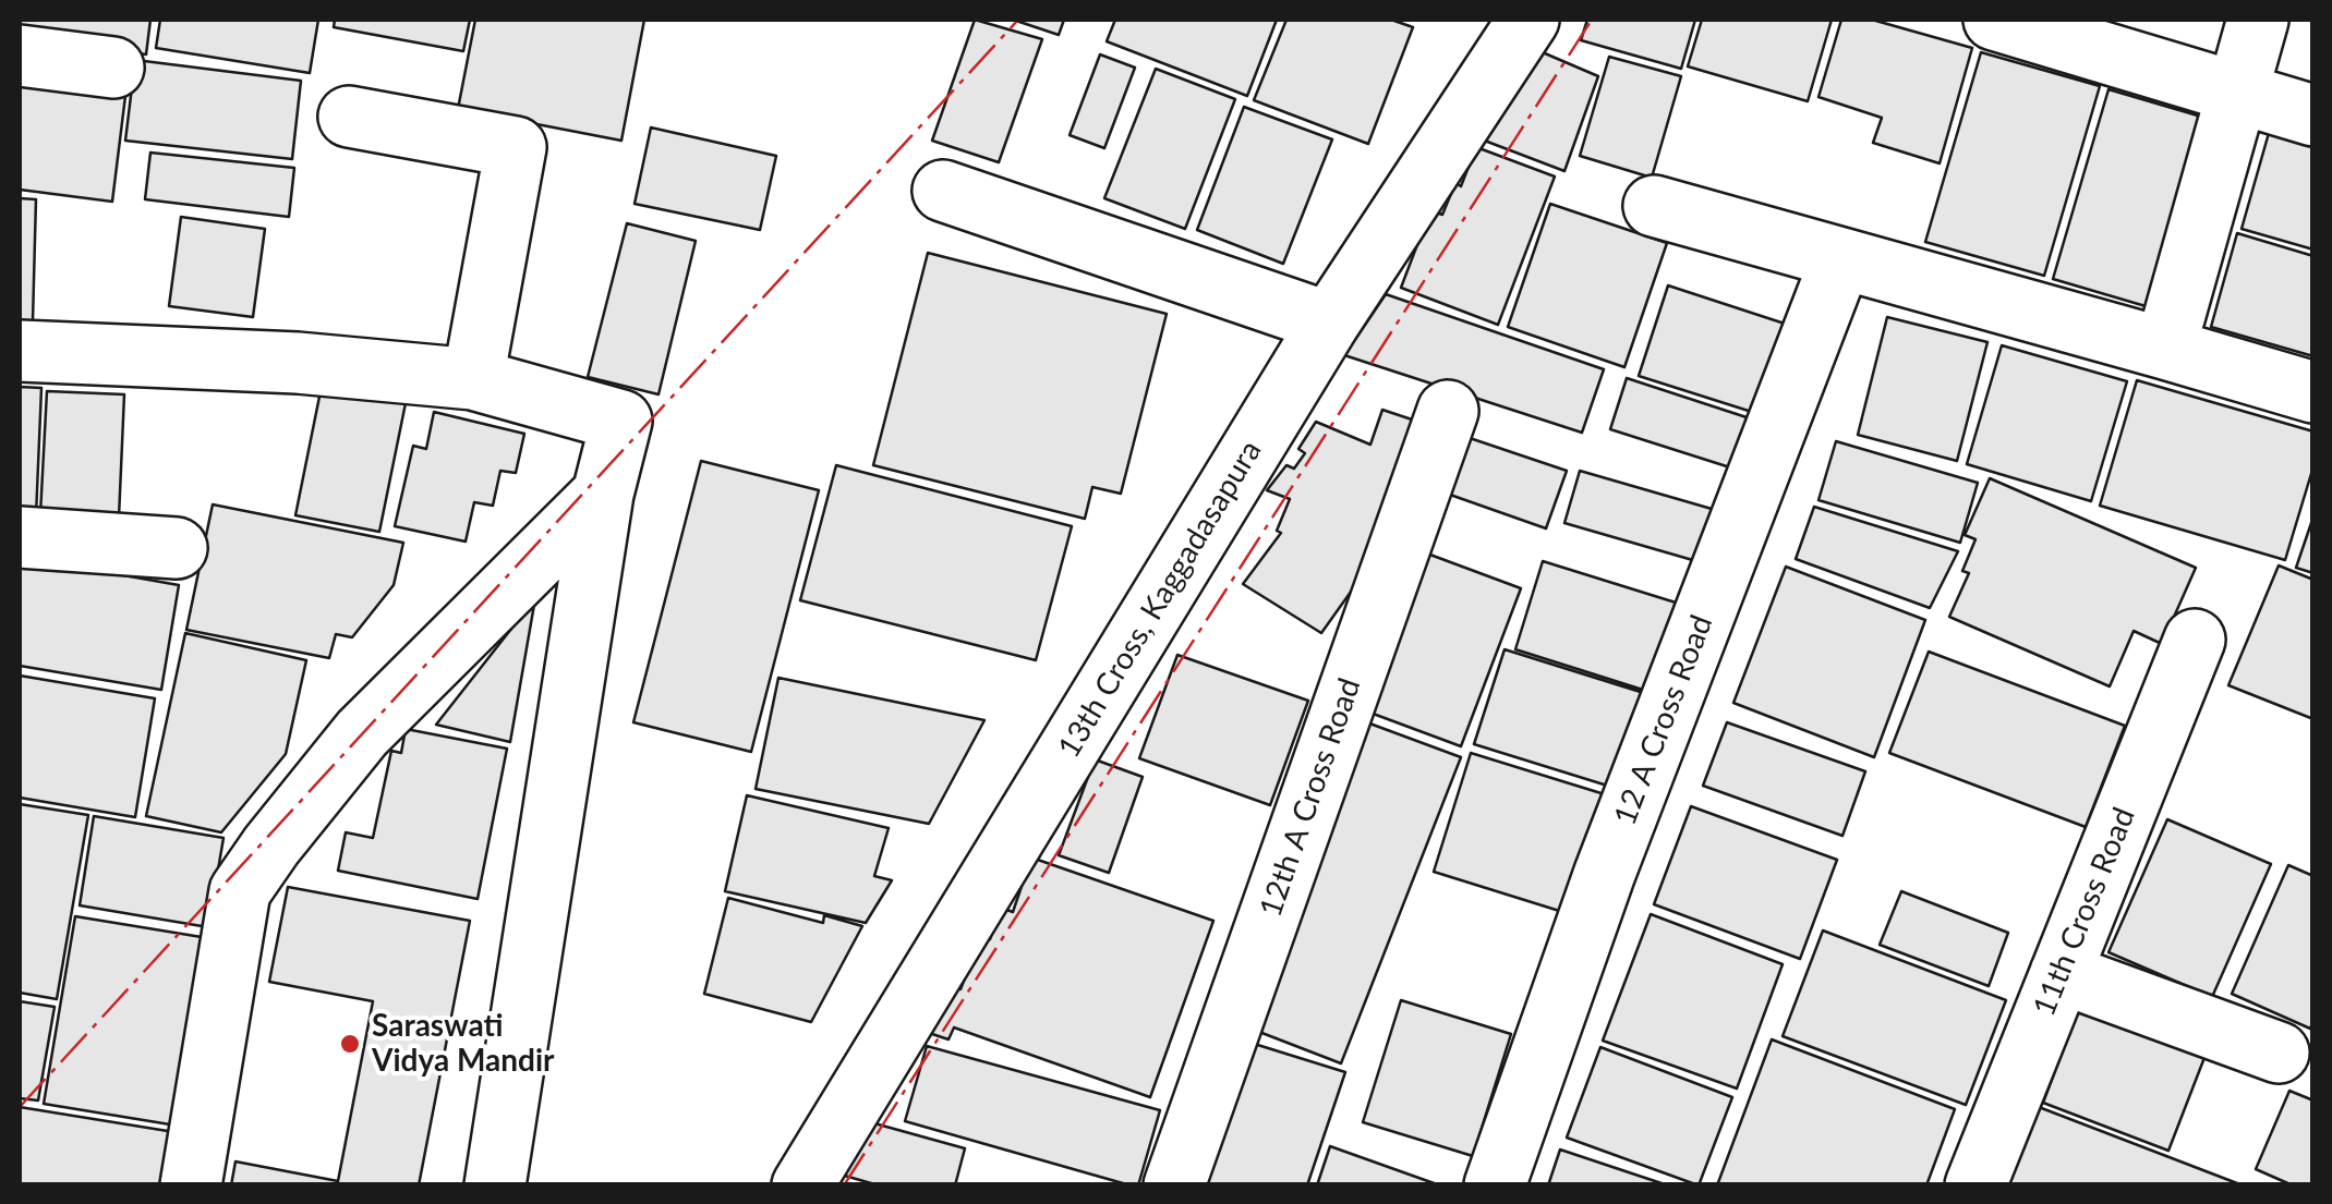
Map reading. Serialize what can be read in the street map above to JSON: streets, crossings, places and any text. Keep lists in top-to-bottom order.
{
  "streets": {
    "street": [
      "13th Cross, Kaggadasapura",
      "12 A Cross Road",
      "12th A Cross Road",
      "11th Cross Road"
    ]
  },
  "places": ["Saraswati Vidya Mandir"]
}
